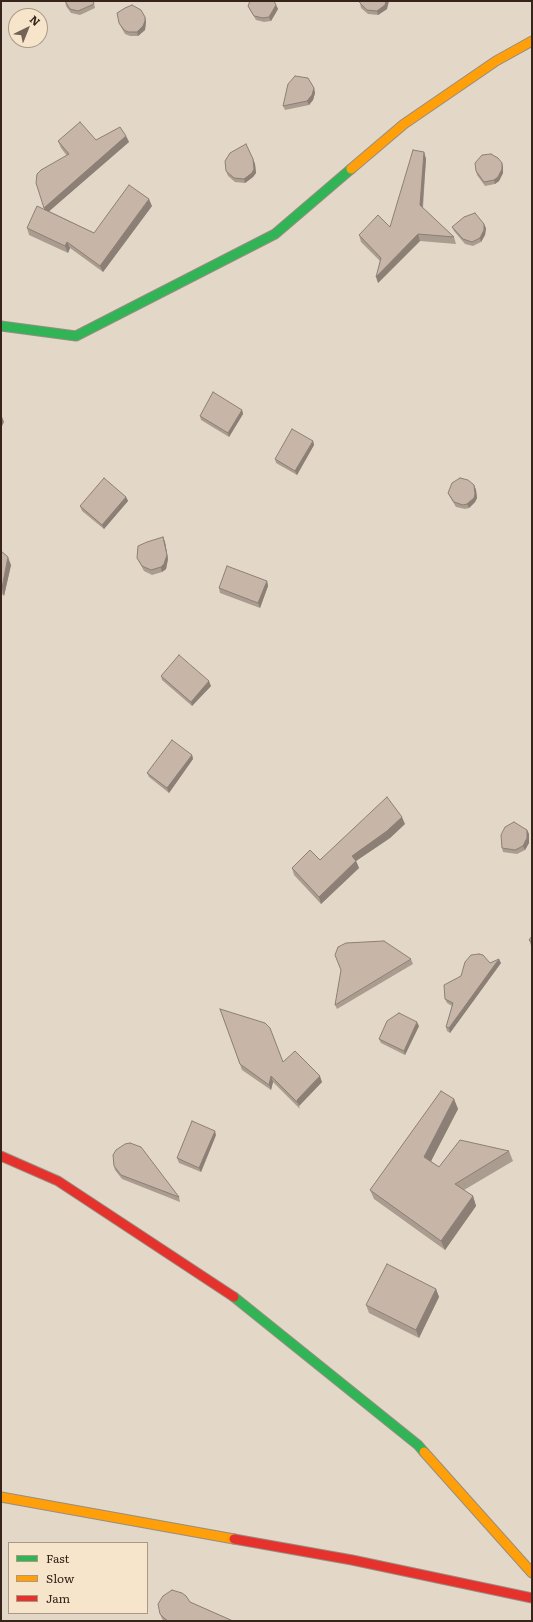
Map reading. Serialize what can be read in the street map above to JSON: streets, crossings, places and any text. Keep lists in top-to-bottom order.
{
  "legend": ["Fast", "Slow", "Jam"],
  "north": "top right"
}
